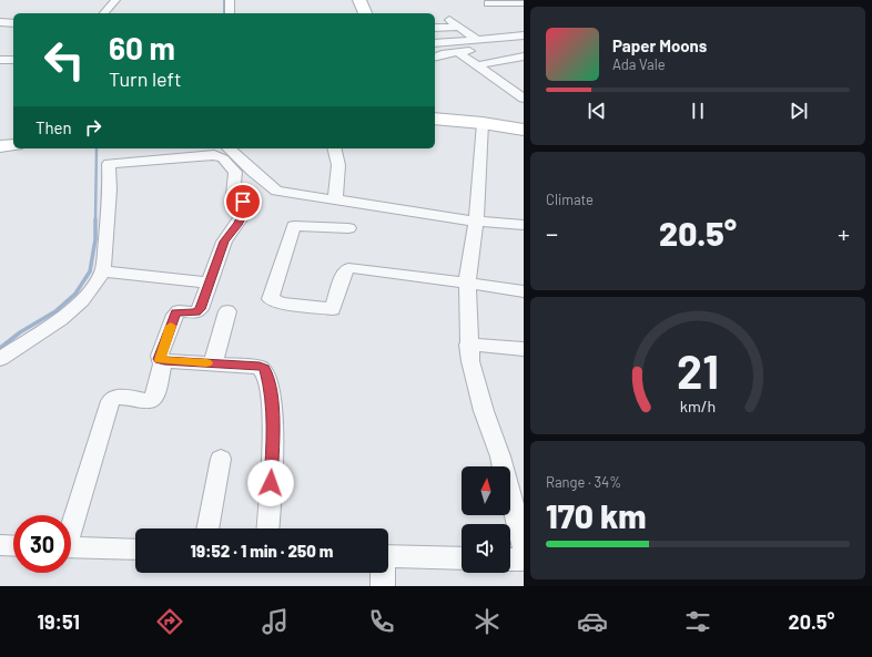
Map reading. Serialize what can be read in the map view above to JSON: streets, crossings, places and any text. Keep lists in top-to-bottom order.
{
  "north": "top",
  "page": {
    "turn": ["60 m", "Turn left"],
    "song": ["Paper Moons", "Ada Vale"],
    "then": "Then",
    "tile": [
      "Climate",
      ["Range · 34%", "170 km"]
    ],
    "heat": ["−", "20.5°", "+"],
    "limit": "30",
    "trip": "19:52 · 1 min · 250 m",
    "tabs": ["19:51", "20.5°"],
    "gauge": ["21", "km/h"]
  }
}
